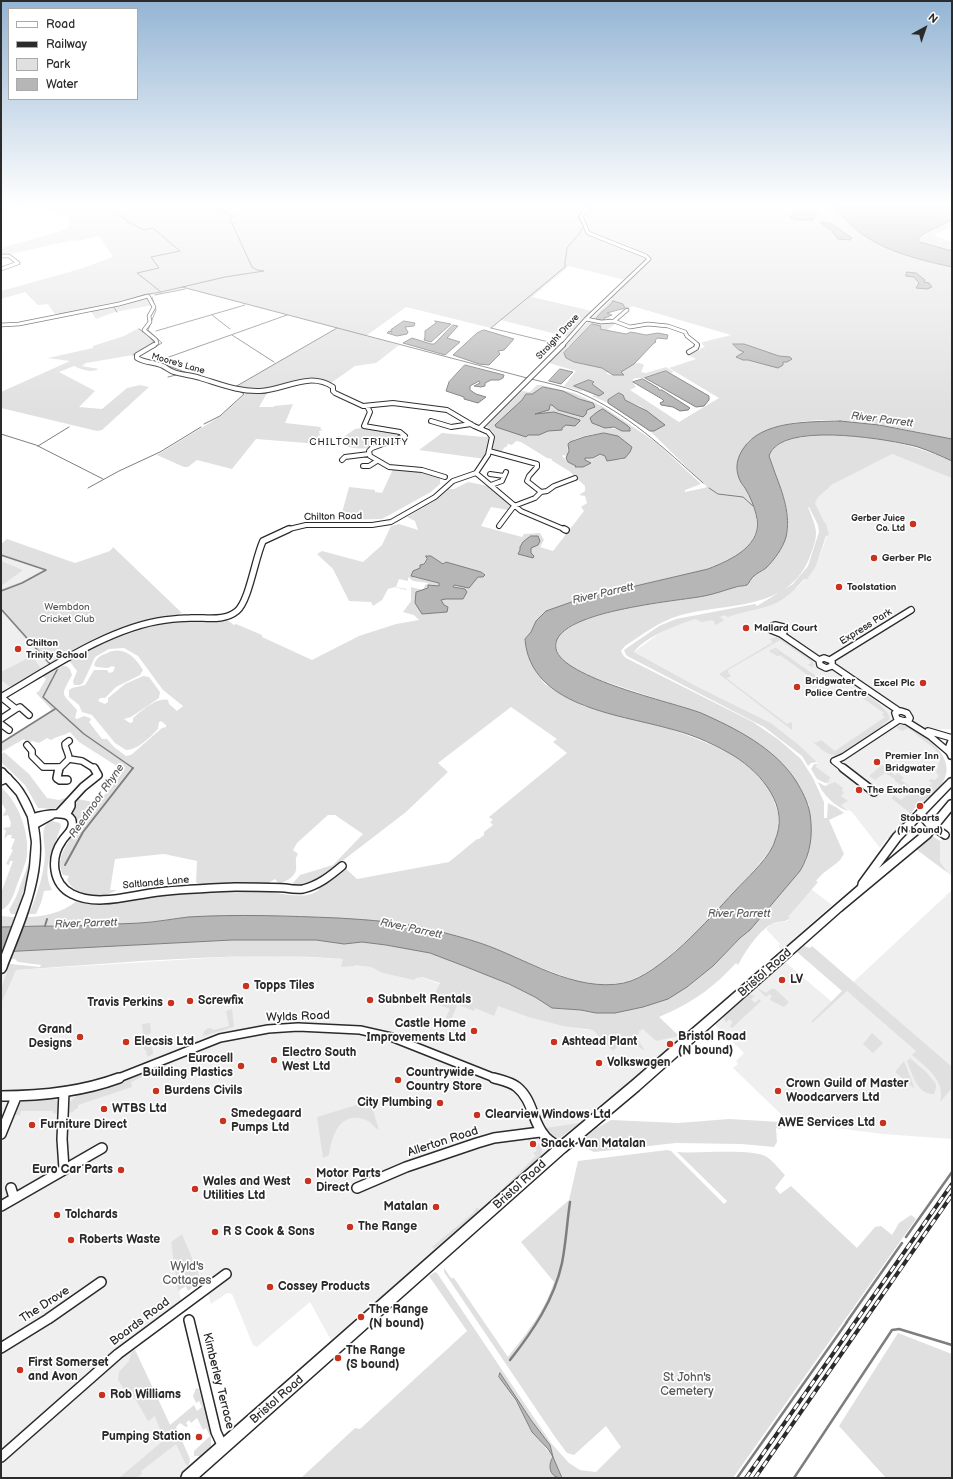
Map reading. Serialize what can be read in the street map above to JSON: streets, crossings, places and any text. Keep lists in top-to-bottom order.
{
  "streets": {
    "main road": ["Bristol Road"],
    "street": [
      "Straight Drove",
      "Moore's Lane",
      "Chilton Road",
      "Express Park",
      "Saltlands Lane",
      "Wylds Road",
      "Allerton Road",
      "The Drove",
      "Boards Road",
      "Kimberley Terrace"
    ]
  },
  "crossings": [
    ["Bristol Road", "Wylds Road"],
    ["Bristol Road", "Kimberley Terrace"],
    ["Wylds Road", "Allerton Road"]
  ],
  "districts": ["CHILTON TRINITY"],
  "water": ["River Parrett", "Reedmoor Rhyne"],
  "parks": ["Wembdon Cricket Club", "Wyld's Cottages", "St John's Cemetery"],
  "places": [
    "Gerber Juice Co. Ltd",
    "Gerber Plc",
    "Toolstation",
    "Mallard Court",
    "Chilton Trinity School",
    "Excel Plc",
    "Bridgwater Police Centre",
    "Premier Inn Bridgwater",
    "The Exchange",
    "Stobarts (N bound)",
    "LV",
    "Topps Tiles",
    "Subnbelt Rentals",
    "Screwfix",
    "Travis Perkins",
    "Castle Home Improvements Ltd",
    "Grand Designs",
    "Elecsis Ltd",
    "Ashtead Plant",
    "Bristol Road (N bound)",
    "Electro South West Ltd",
    "Volkswagen",
    "Eurocell Building Plastics",
    "Countrywide Country Store",
    "Burdens Civils",
    "Crown Guild of Master Woodcarvers Ltd",
    "City Plumbing",
    "WTBS Ltd",
    "Clearview Windows Ltd",
    "Smedegaard Pumps Ltd",
    "AWE Services Ltd",
    "Furniture Direct",
    "Snack Van Matalan",
    "Euro Car Parts",
    "Motor Parts Direct",
    "Wales and West Utilities Ltd",
    "Matalan",
    "Tolchards",
    "The Range",
    "R S Cook & Sons",
    "Roberts Waste",
    "Cossey Products",
    "The Range (N bound)",
    "The Range (S bound)",
    "First Somerset and Avon",
    "Rob Williams",
    "Pumping Station"
  ],
  "legend": [
    "Road",
    "Railway",
    "Park",
    "Water"
  ],
  "north": "top right"
}
